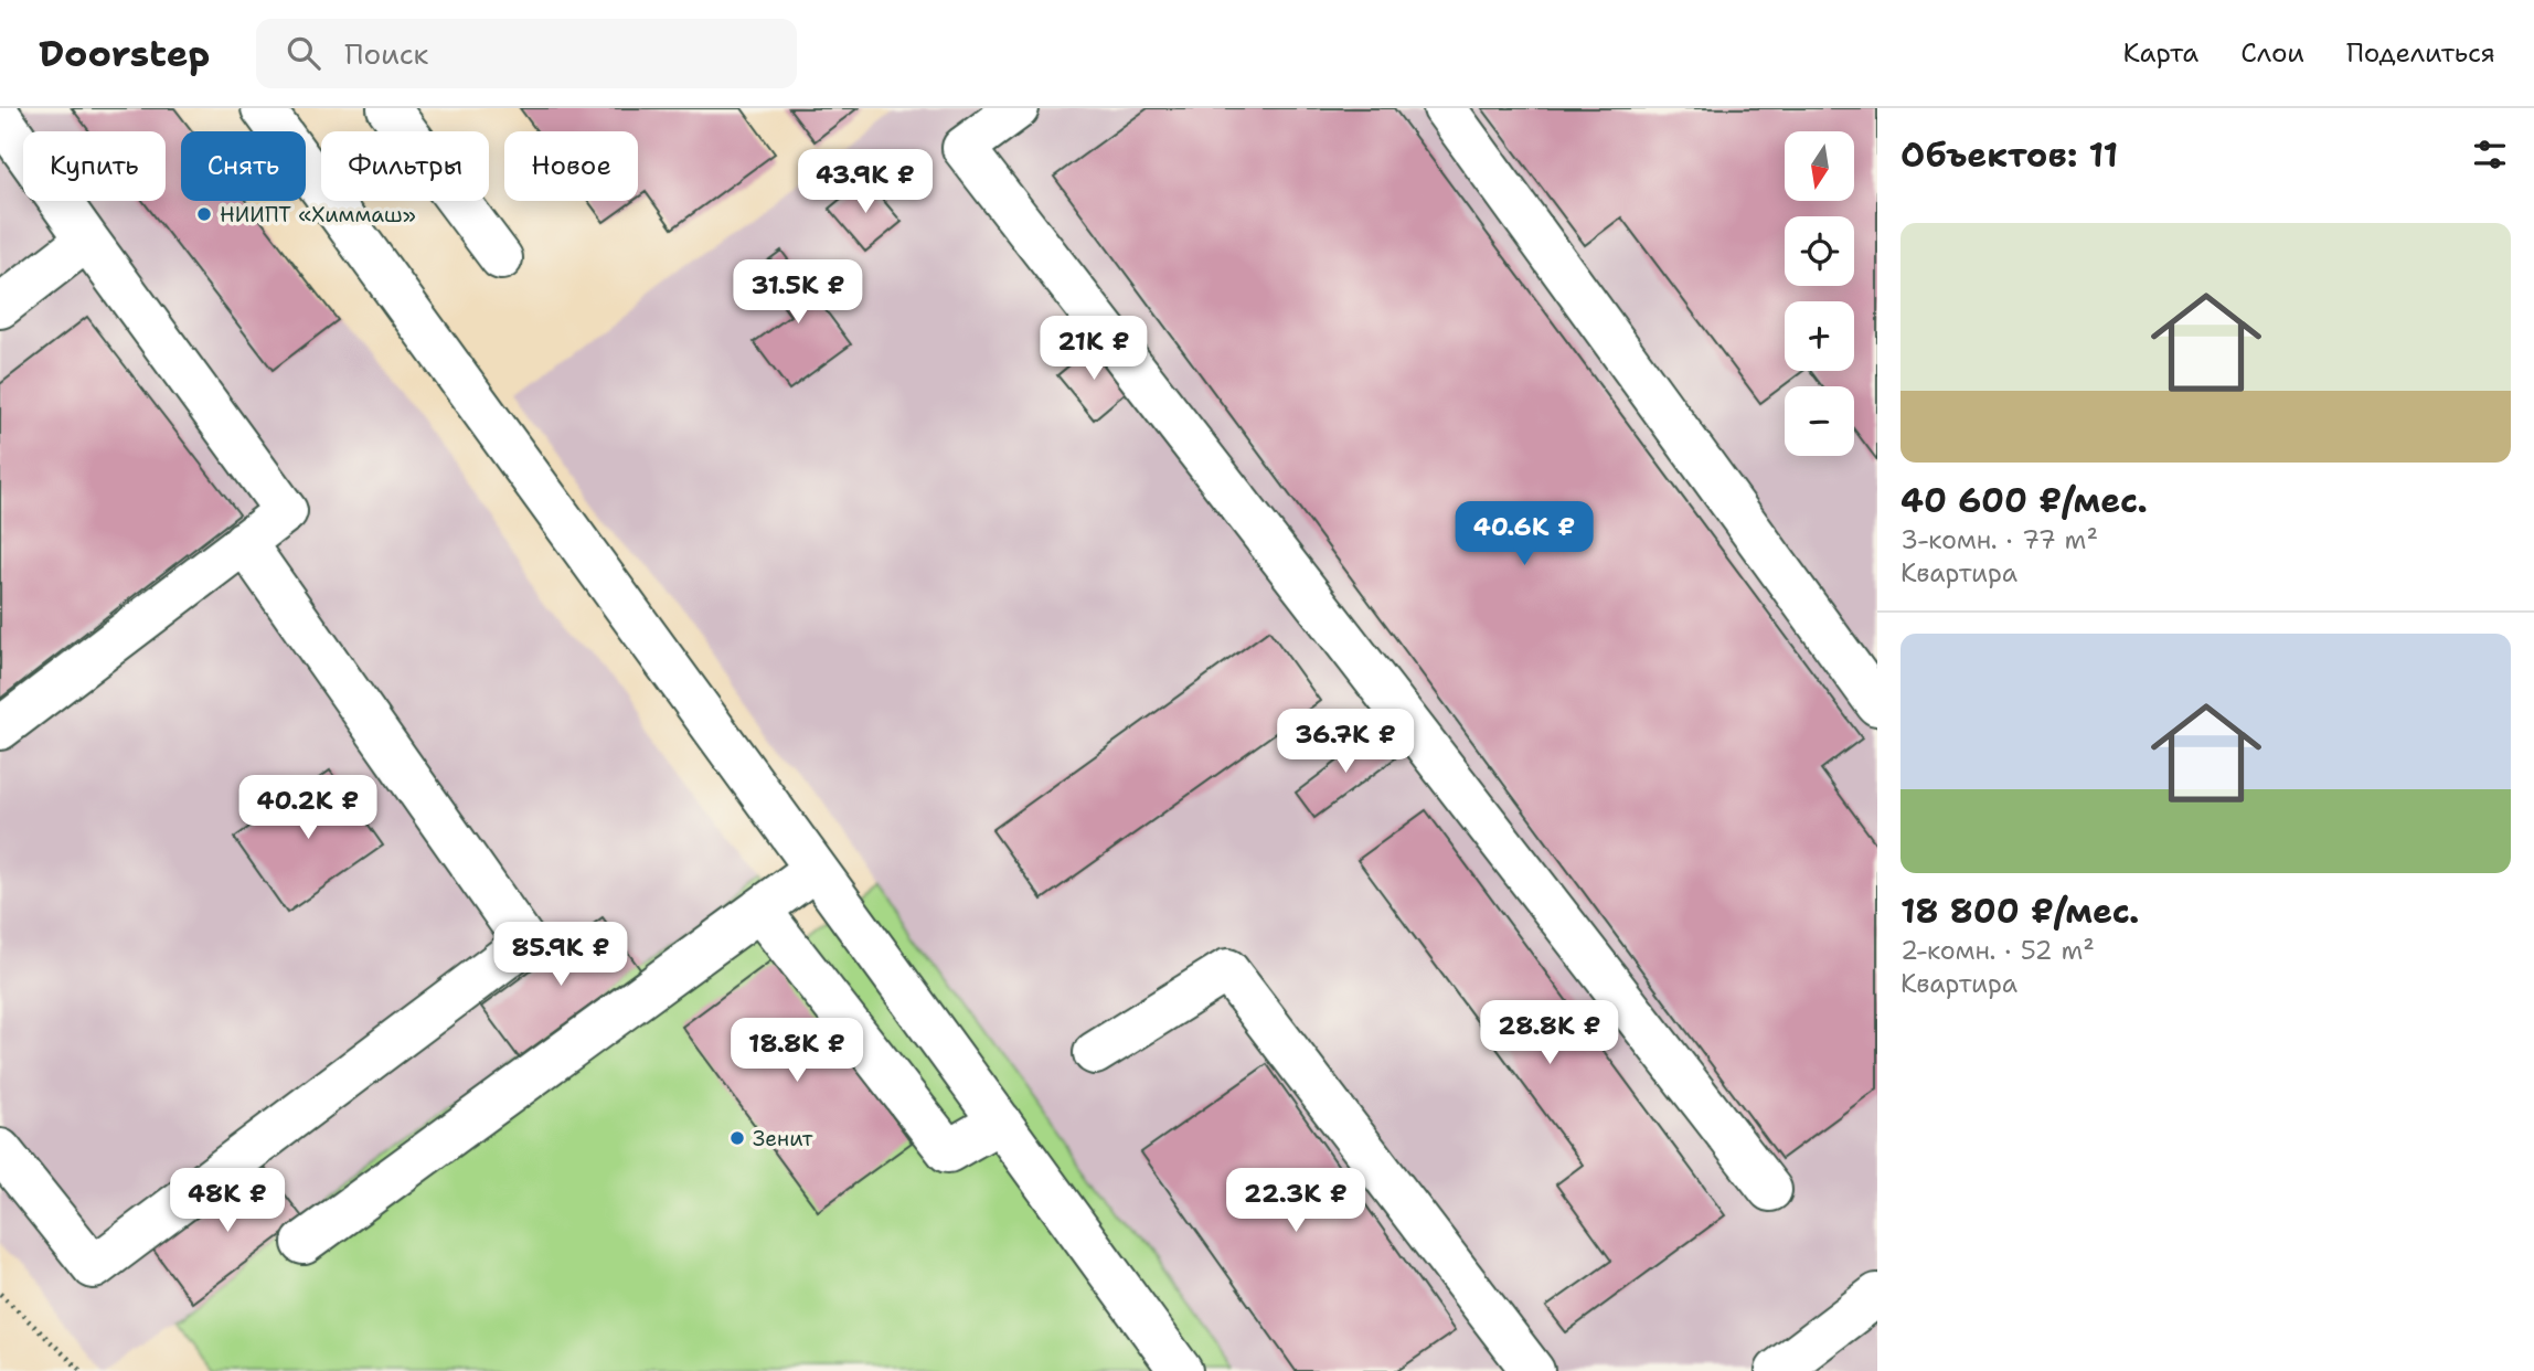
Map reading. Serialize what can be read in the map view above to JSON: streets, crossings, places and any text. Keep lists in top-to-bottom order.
{
  "places": ["НИИПТ «Химмаш»", "Зенит"],
  "north": "bottom",
  "page": {
    "header": "Doorstep",
    "search": "Поиск",
    "nav": ["Карта", "Слои", "Поделиться"],
    "heading": "Объектов: 11",
    "map_buttons": ["+", "−"],
    "chip": [
      "Купить",
      "Снять",
      "Фильтры",
      "Новое"
    ],
    "price": [
      "43.9K ₽",
      "31.5K ₽",
      "21K ₽",
      "40.6K ₽",
      "36.7K ₽",
      "40.2K ₽",
      "85.9K ₽",
      "28.8K ₽",
      "18.8K ₽",
      "48K ₽",
      "22.3K ₽"
    ],
    "list": [
      {
        "name": "40 600 ₽/мес.",
        "note": "3-комн. · 77 m² · Квартира"
      },
      {
        "name": "18 800 ₽/мес.",
        "note": "2-комн. · 52 m² · Квартира"
      }
    ]
  }
}
